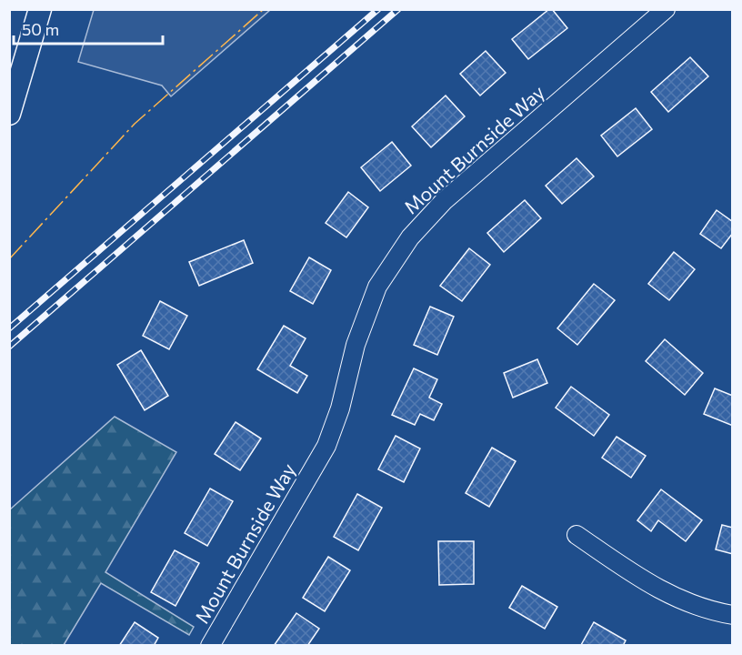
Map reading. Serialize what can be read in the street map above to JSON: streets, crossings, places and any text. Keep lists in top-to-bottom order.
{
  "streets": {
    "street": ["Mount Burnside Way"]
  },
  "scale_bar": "50 m"
}
